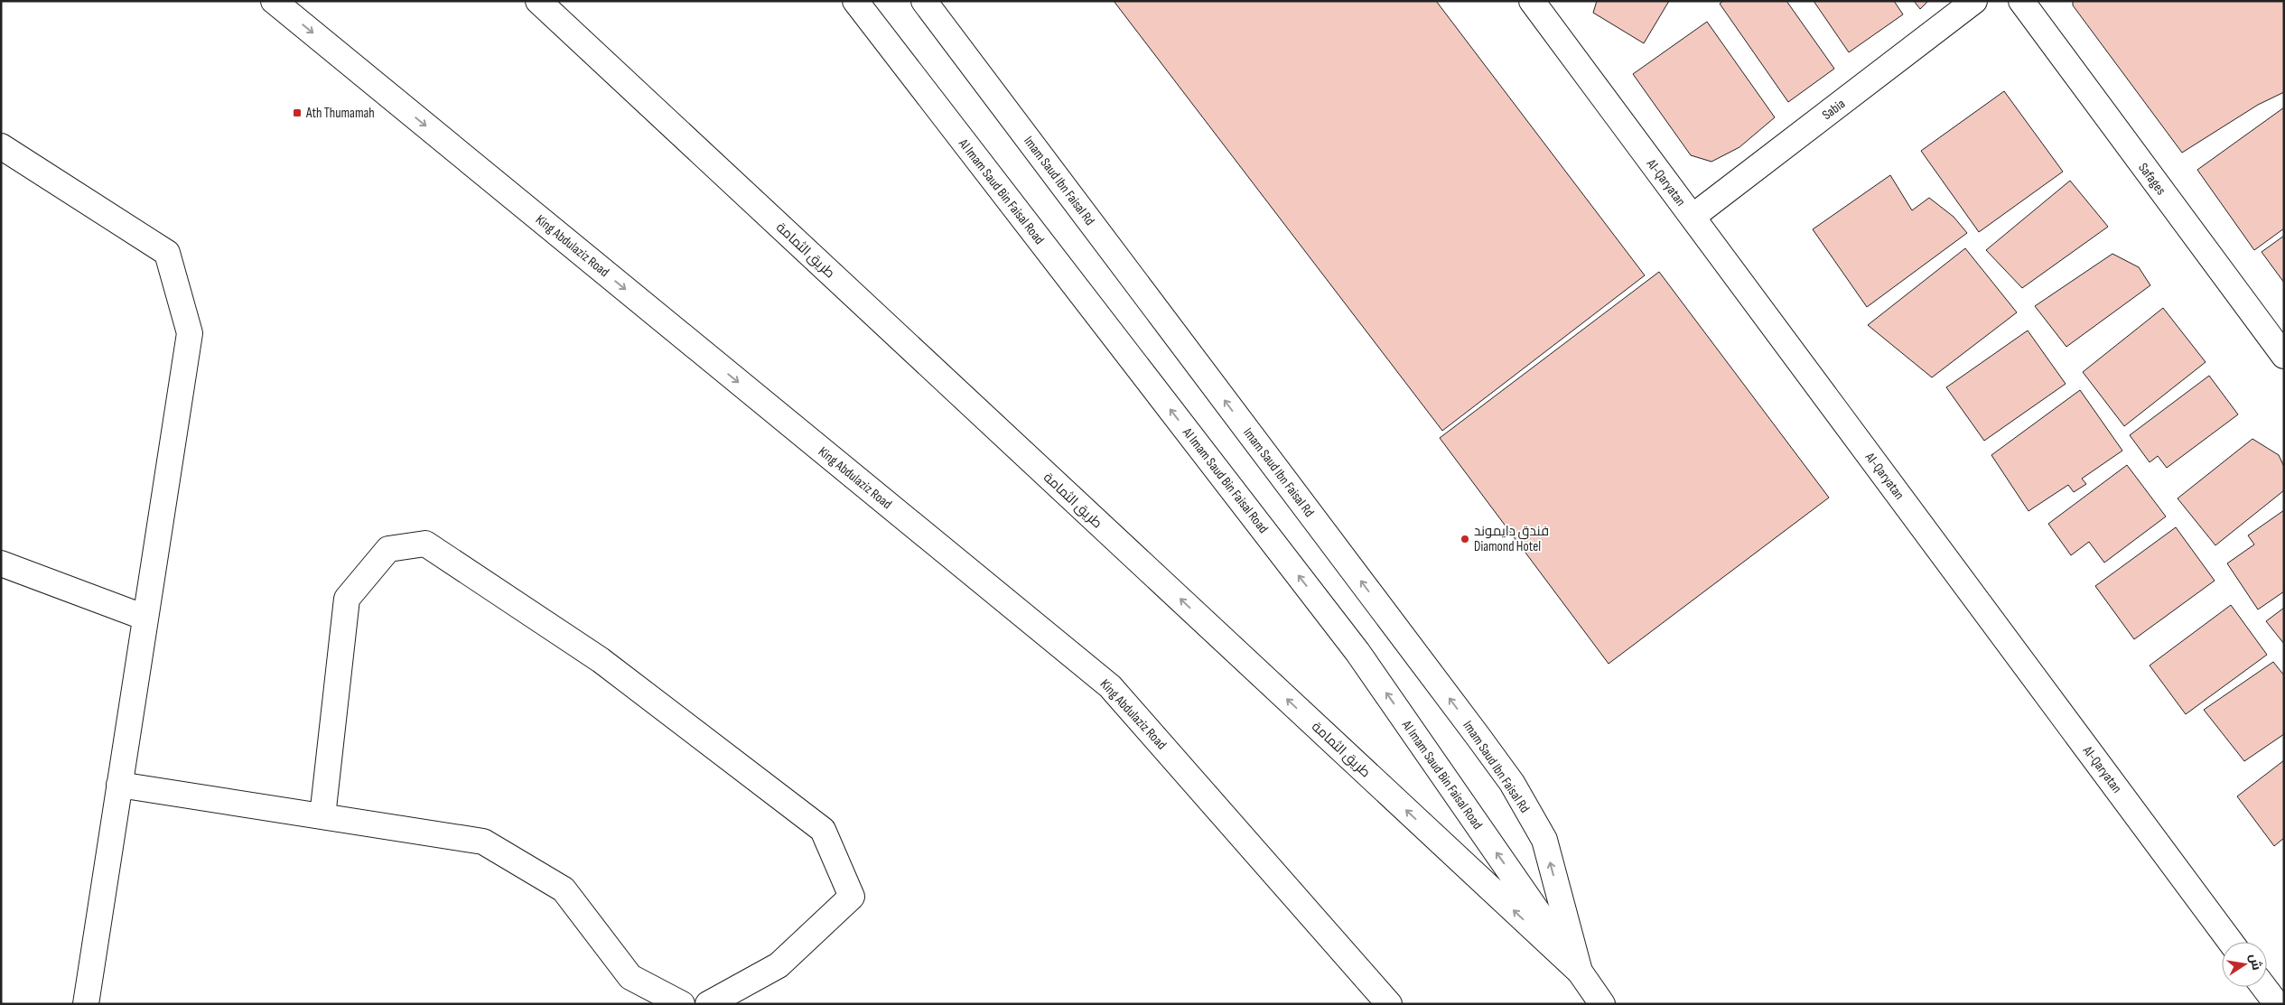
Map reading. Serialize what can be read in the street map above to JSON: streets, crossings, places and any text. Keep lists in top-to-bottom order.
{
  "streets": {
    "street": [
      "Sabia",
      "Safages",
      "Imam Saud Ibn Faisal Rd",
      "Al-Qaryatan",
      "Al Imam Saud Bin Faisal Road",
      "King Abdulaziz Road",
      "طريق الثمامة"
    ]
  },
  "crossings": [
    ["Sabia", "Al-Qaryatan"],
    ["Imam Saud Ibn Faisal Rd", "Al Imam Saud Bin Faisal Road"],
    ["Imam Saud Ibn Faisal Rd", "طريق الثمامة"],
    ["Al Imam Saud Bin Faisal Road", "طريق الثمامة"]
  ],
  "one_way": [
    "Imam Saud Ibn Faisal Rd",
    "Al Imam Saud Bin Faisal Road",
    "King Abdulaziz Road",
    "طريق الثمامة"
  ],
  "places": {
    "transit": ["Ath Thumamah"],
    "other": ["فندق دايموند Diamond Hotel"]
  },
  "north": "right"
}
